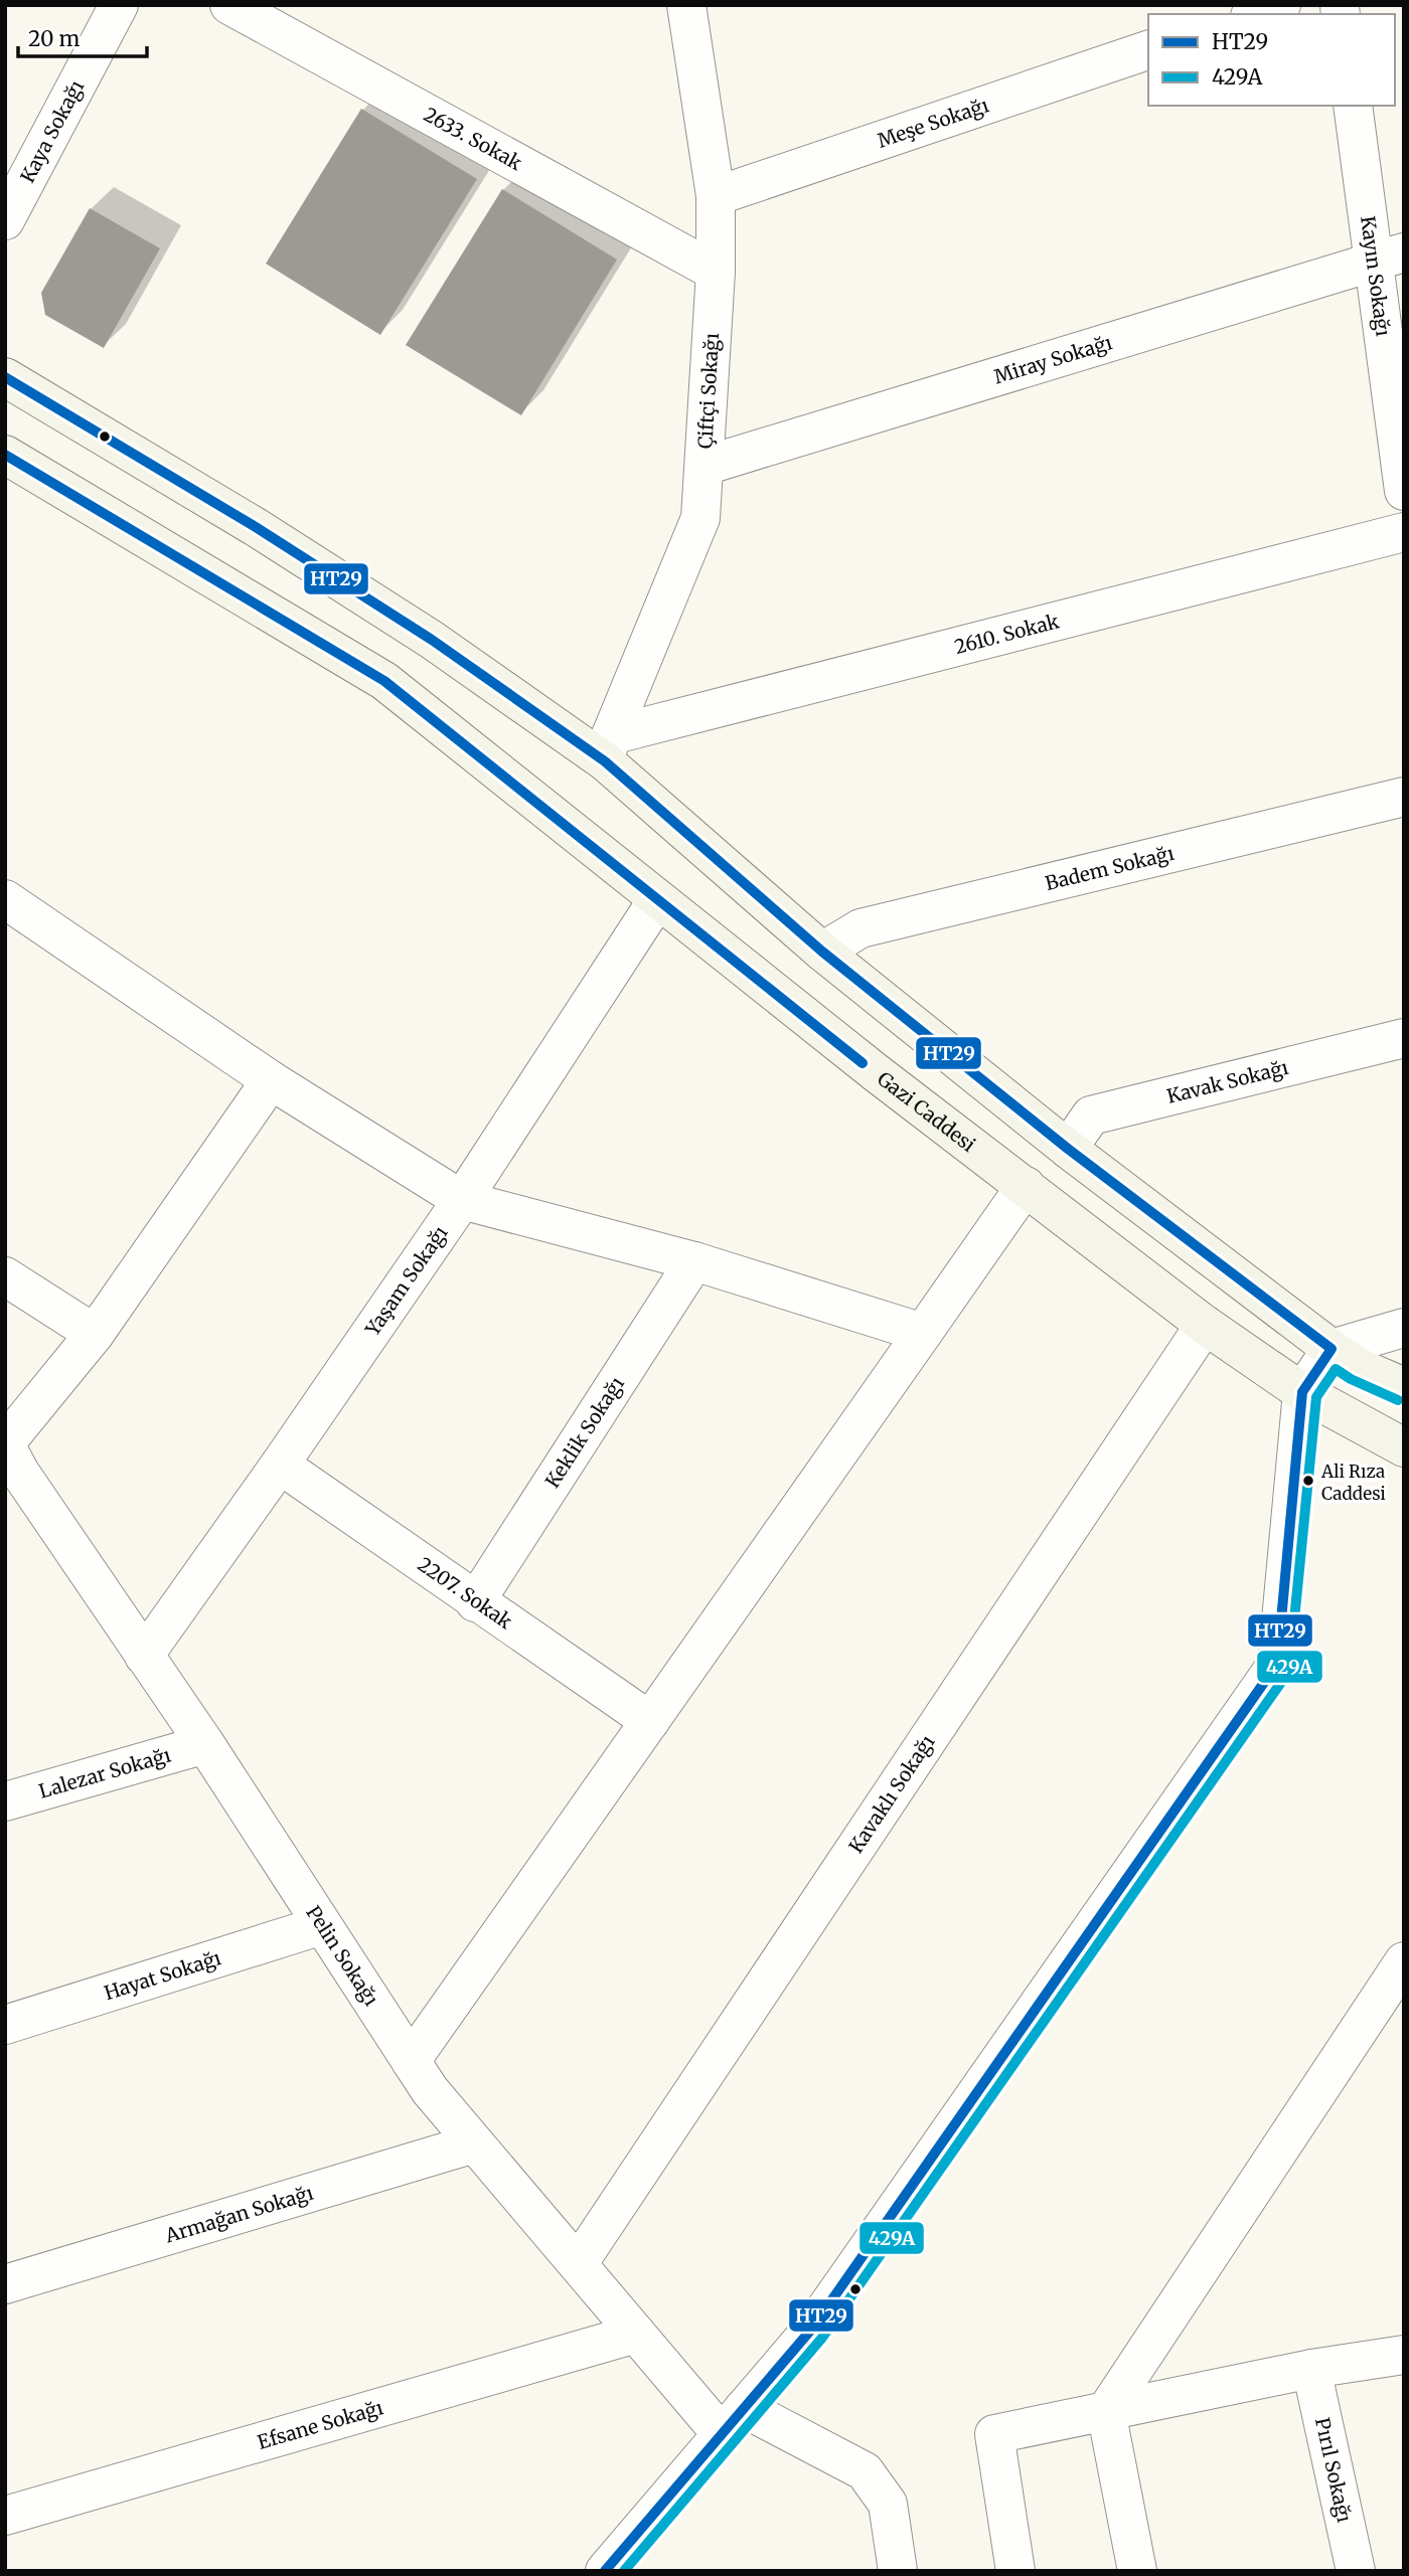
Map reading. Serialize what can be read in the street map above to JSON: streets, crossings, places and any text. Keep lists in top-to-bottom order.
{
  "streets": {
    "main road": ["Gazi Caddesi"],
    "street": [
      "Meşe Sokağı",
      "Kaya Sokağı",
      "2633. Sokak",
      "Kayın Sokağı",
      "Miray Sokağı",
      "Çiftçi Sokağı",
      "2610. Sokak",
      "Badem Sokağı",
      "Kavak Sokağı",
      "Yaşam Sokağı",
      "Keklik Sokağı",
      "2207. Sokak",
      "Lalezar Sokağı",
      "Kavaklı Sokağı",
      "Pelin Sokağı",
      "Hayat Sokağı",
      "Armağan Sokağı",
      "Efsane Sokağı",
      "Pırıl Sokağı"
    ]
  },
  "crossings": [
    ["Meşe Sokağı", "Çiftçi Sokağı"],
    ["2633. Sokak", "Çiftçi Sokağı"],
    ["Kayın Sokağı", "Miray Sokağı"],
    ["Miray Sokağı", "Çiftçi Sokağı"],
    ["Çiftçi Sokağı", "2610. Sokak"],
    ["Gazi Caddesi", "Yaşam Sokağı"],
    ["Gazi Caddesi", "Kavaklı Sokağı"],
    ["Yaşam Sokağı", "2207. Sokak"],
    ["Yaşam Sokağı", "Pelin Sokağı"],
    ["Keklik Sokağı", "2207. Sokak"],
    ["Lalezar Sokağı", "Pelin Sokağı"],
    ["Kavaklı Sokağı", "Pelin Sokağı"],
    ["Pelin Sokağı", "Hayat Sokağı"],
    ["Pelin Sokağı", "Armağan Sokağı"],
    ["Pelin Sokağı", "Efsane Sokağı"]
  ],
  "places": ["Ali Rıza Caddesi"],
  "lines": ["transit line HT29", "transit line 429A"],
  "legend": ["HT29", "429A"],
  "scale_bar": "20 m"
}
